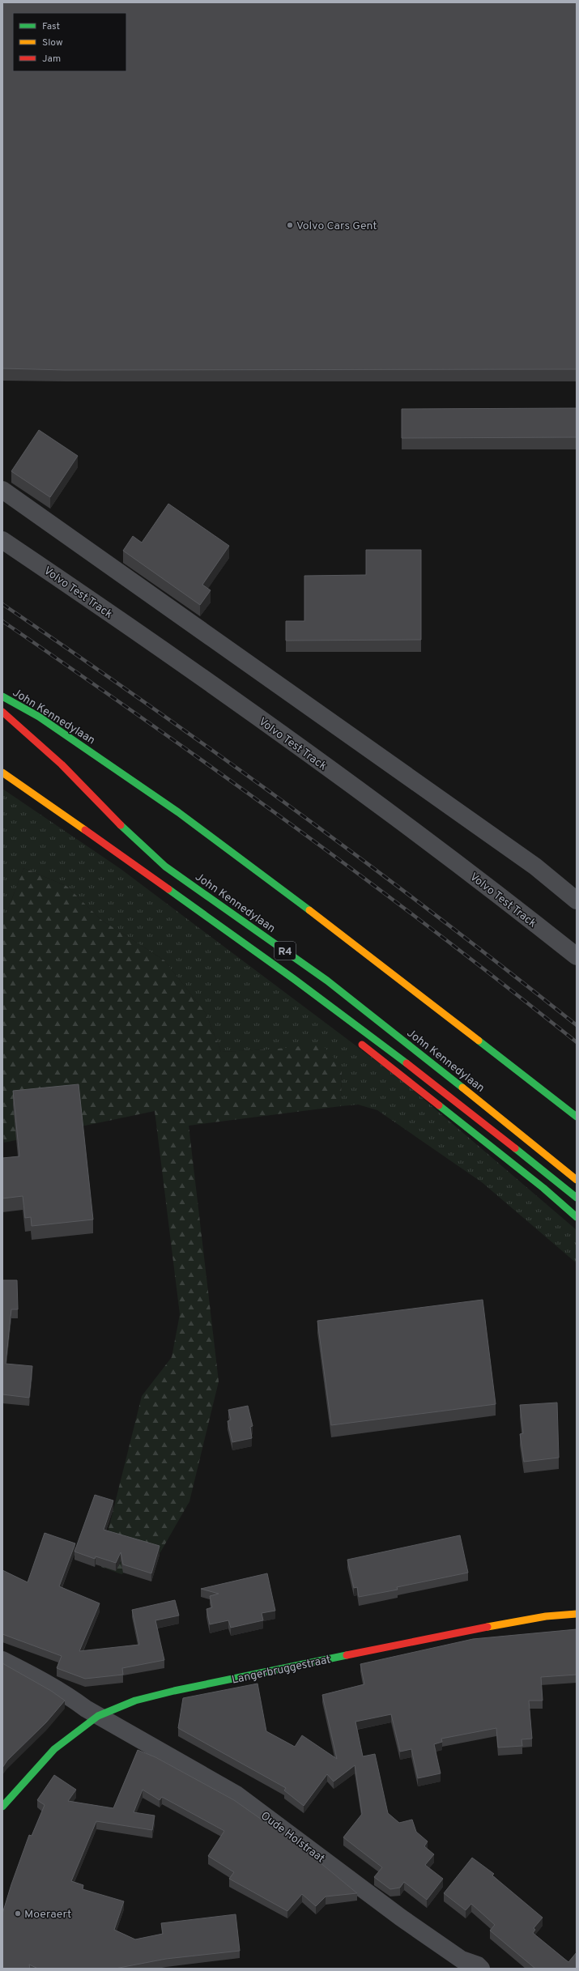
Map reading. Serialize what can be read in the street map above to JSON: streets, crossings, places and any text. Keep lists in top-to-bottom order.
{
  "streets": {
    "main road": ["John Kennedylaan", "R4", "Langerbruggestraat"],
    "street": ["Volvo Test Track", "Oude Holstraat"]
  },
  "crossings": [
    ["Langerbruggestraat", "Oude Holstraat"]
  ],
  "places": ["Volvo Cars Gent", "Moeraert"],
  "legend": ["Fast", "Slow", "Jam"]
}
